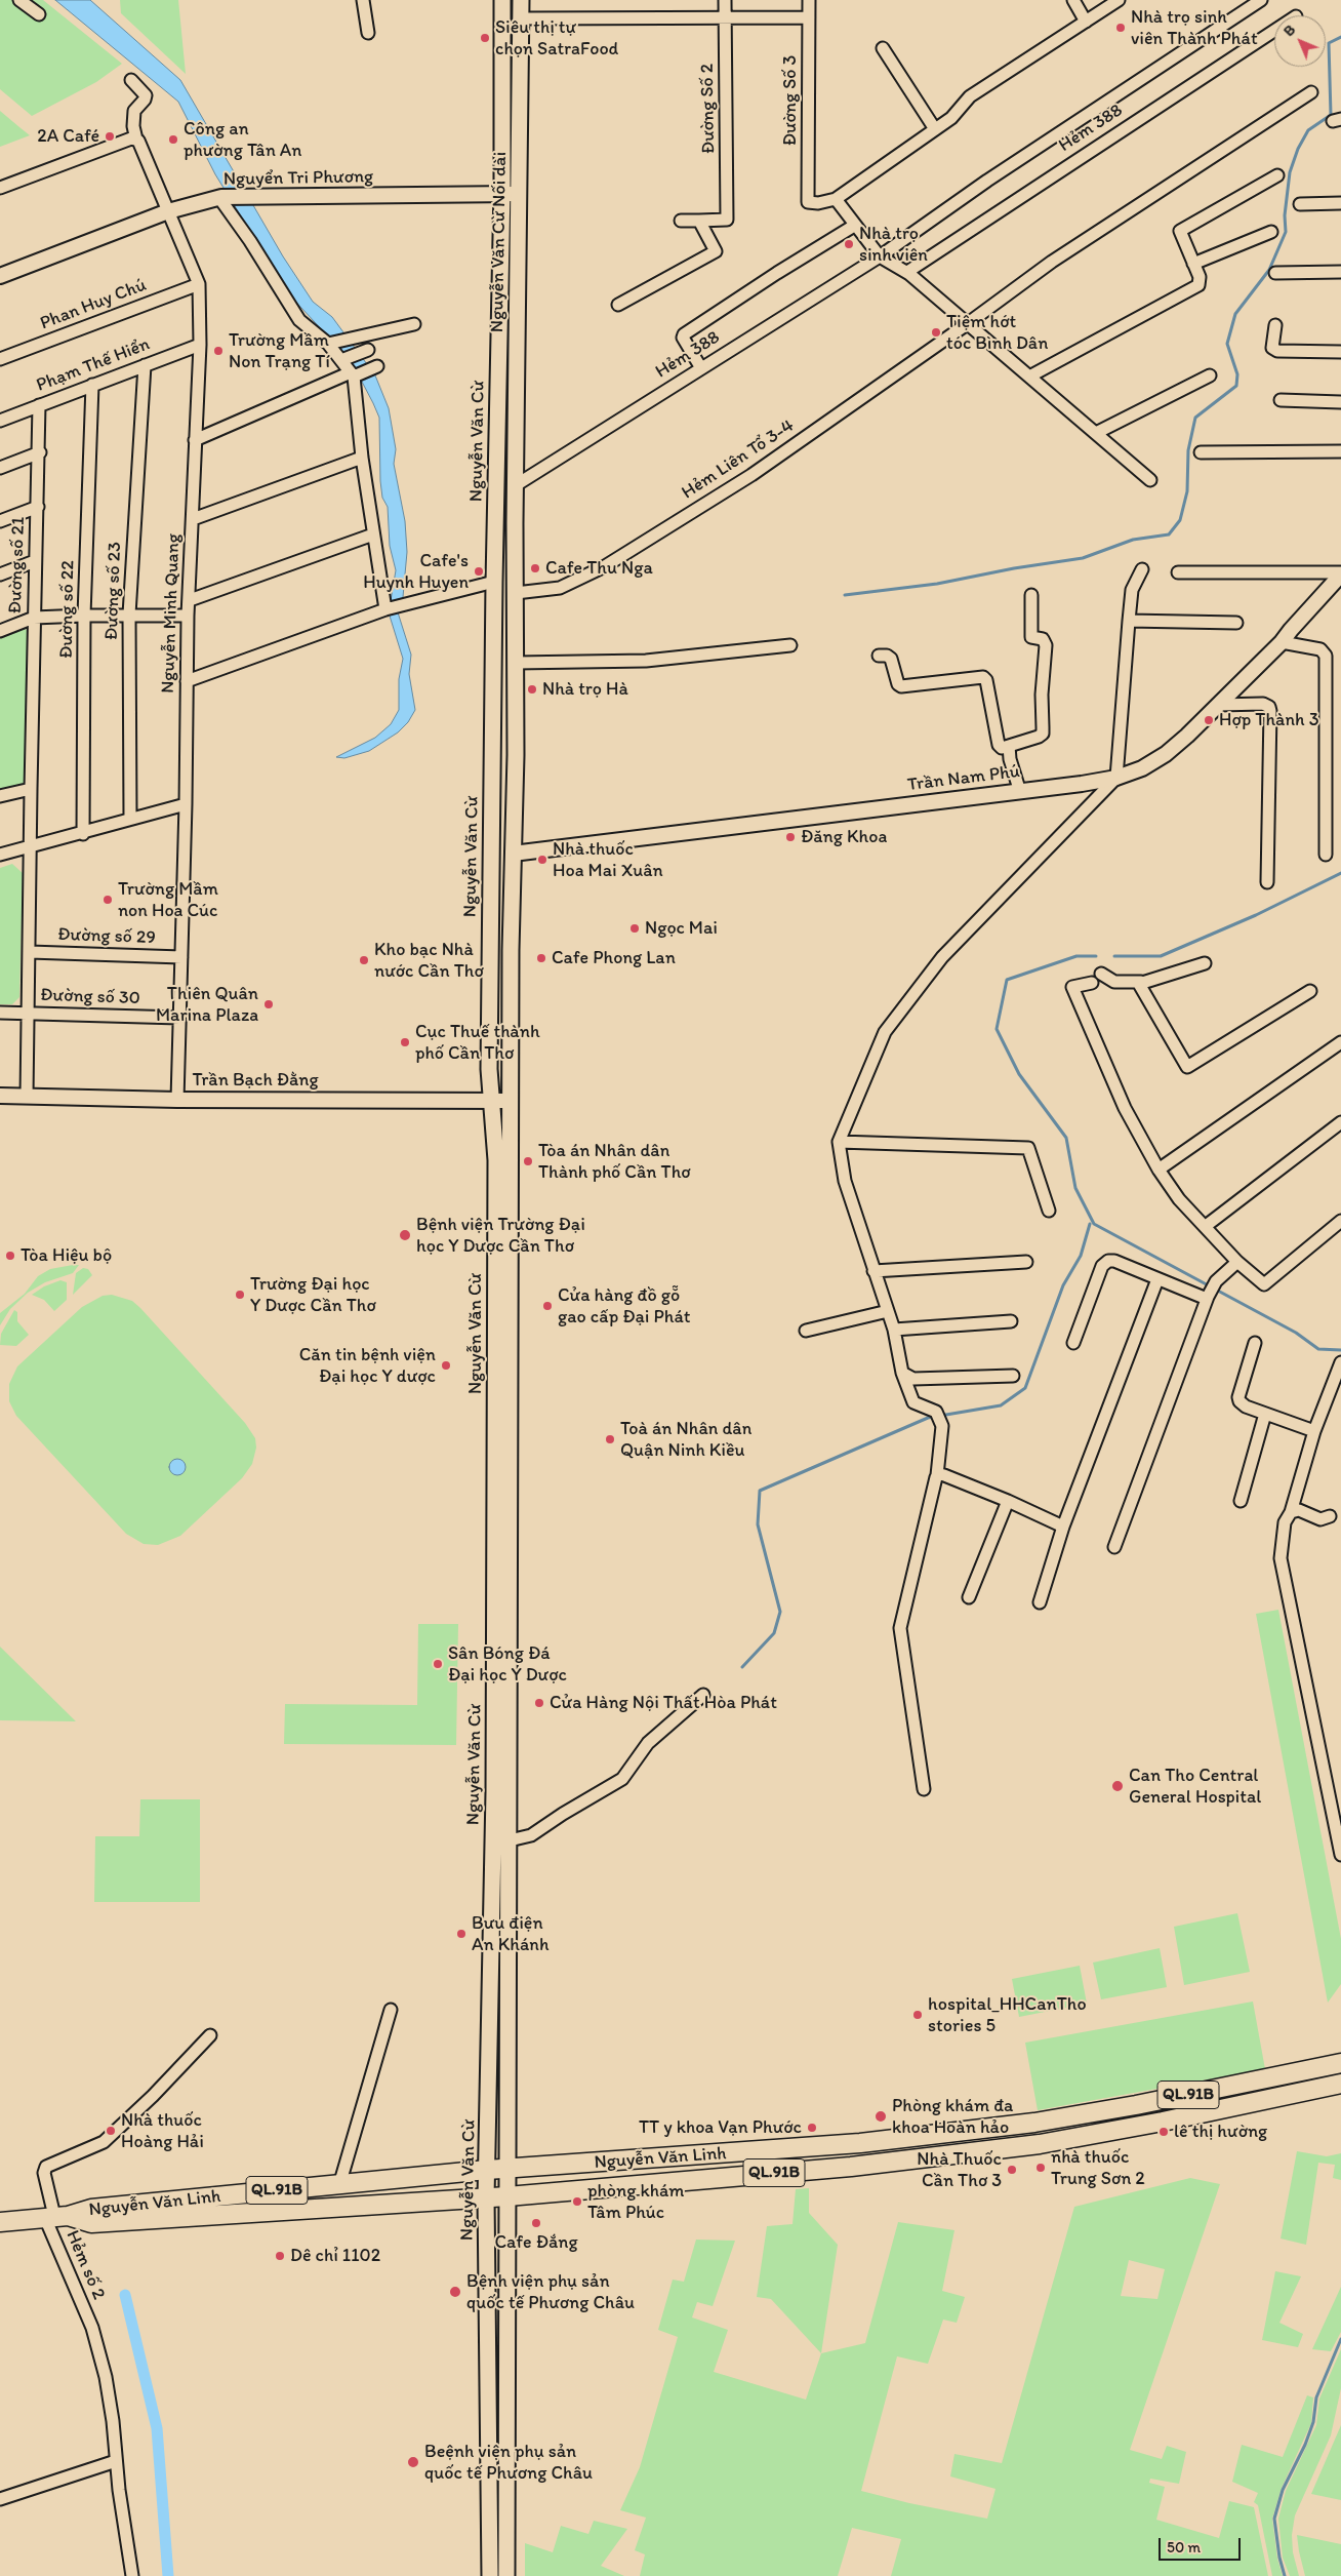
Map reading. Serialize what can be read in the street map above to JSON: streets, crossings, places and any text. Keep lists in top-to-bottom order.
{
  "streets": {
    "highway": ["QL.91B", "Nguyễn Văn Linh"],
    "main road": ["Nguyễn Văn Cừ Nối dài", "Nguyễn Văn Cừ"],
    "street": [
      "Đường Số 3",
      "Đường Số 2",
      "Hẻm 388",
      "Nguyển Tri Phương",
      "Phan Huy Chú",
      "Phạm Thế Hiển",
      "Hẻm Liên Tổ 3-4",
      "Đường số 21",
      "Đường số 23",
      "Đường số 22",
      "Nguyễn Minh Quang",
      "Trần Nam Phú",
      "Đường số 29",
      "Đường số 30",
      "Trần Bạch Đằng",
      "Hẻm số 2"
    ]
  },
  "crossings": [
    ["Hẻm 388", "Nguyễn Văn Cừ Nối dài"],
    ["Hẻm 388", "Nguyễn Văn Cừ"],
    ["Nguyển Tri Phương", "Nguyễn Văn Cừ Nối dài"],
    ["Nguyển Tri Phương", "Nguyễn Văn Cừ"],
    ["Nguyển Tri Phương", "Nguyễn Minh Quang"],
    ["Nguyễn Văn Cừ Nối dài", "Nguyễn Văn Cừ"],
    ["Phan Huy Chú", "Nguyễn Minh Quang"],
    ["Phạm Thế Hiển", "Đường số 21"],
    ["Phạm Thế Hiển", "Đường số 23"],
    ["Phạm Thế Hiển", "Đường số 22"],
    ["Phạm Thế Hiển", "Nguyễn Minh Quang"],
    ["Nguyễn Văn Cừ", "Hẻm Liên Tổ 3-4"],
    ["Nguyễn Văn Cừ", "Trần Nam Phú"],
    ["Nguyễn Văn Cừ", "Trần Bạch Đằng"],
    ["Nguyễn Văn Cừ", "Nguyễn Văn Linh"],
    ["Đường số 21", "Đường số 29"],
    ["Đường số 21", "Đường số 30"],
    ["Đường số 21", "Trần Bạch Đằng"],
    ["Nguyễn Minh Quang", "Đường số 29"],
    ["Nguyễn Minh Quang", "Đường số 30"],
    ["Nguyễn Minh Quang", "Trần Bạch Đằng"],
    ["Nguyễn Văn Linh", "Hẻm số 2"]
  ],
  "places": [
    "Nhà trọ sinh viên Thành Phát",
    "Siêu thị tự chọn SatraFood",
    "2A Café",
    "Công an phường Tân An",
    "Nhà trọ sinh viên",
    "Tiệm hớt tóc Bình Dân",
    "Trường Mầm Non Trạng Tí",
    "Cafe Thu Nga",
    "Cafe's Huynh Huyen",
    "Nhà trọ Hà",
    "Hợp Thành 3",
    "Đăng Khoa",
    "Nhà thuốc Hoa Mai Xuân",
    "Trường Mầm non Hoa Cúc",
    "Ngọc Mai",
    "Cafe Phong Lan",
    "Kho bạc Nhà nước Cần Thơ",
    "Thiên Quân Marina Plaza",
    "Cục Thuế thành phố Cần Thơ",
    "Tòa án Nhân dân Thành phố Cần Thơ",
    "Bệnh viện Trường Đại học Y Dược Cần Thơ",
    "Tòa Hiệu bộ",
    "Trường Đại học Y Dược Cần Thơ",
    "Cửa hàng đồ gỗ gao cấp Đại Phát",
    "Căn tin bệnh viện Đại học Y dược",
    "Toà án Nhân dân Quận Ninh Kiều",
    "Sân Bóng Đá Đại học Y Dược",
    "Cửa Hàng Nội Thất Hòa Phát",
    "Can Tho Central General Hospital",
    "Bưu điện An Khánh",
    "hospital_HHCanTho stories 5",
    "Phòng khám đa khoa Hoàn hảo",
    "TT y khoa Vạn Phước",
    "Nhà thuốc Hoàng Hải",
    "lê thị hường",
    "nhà thuốc Trung Sơn 2",
    "Nhà Thuốc Cần Thơ 3",
    "phòng khám Tâm Phúc",
    "Cafe Đắng",
    "Dê chỉ 1102",
    "Bệnh viện phụ sản quốc tế Phương Châu",
    "Beệnh viện phụ sản quốc tế Phương Châu"
  ],
  "scale_bar": "50 m",
  "north": "top left"
}
